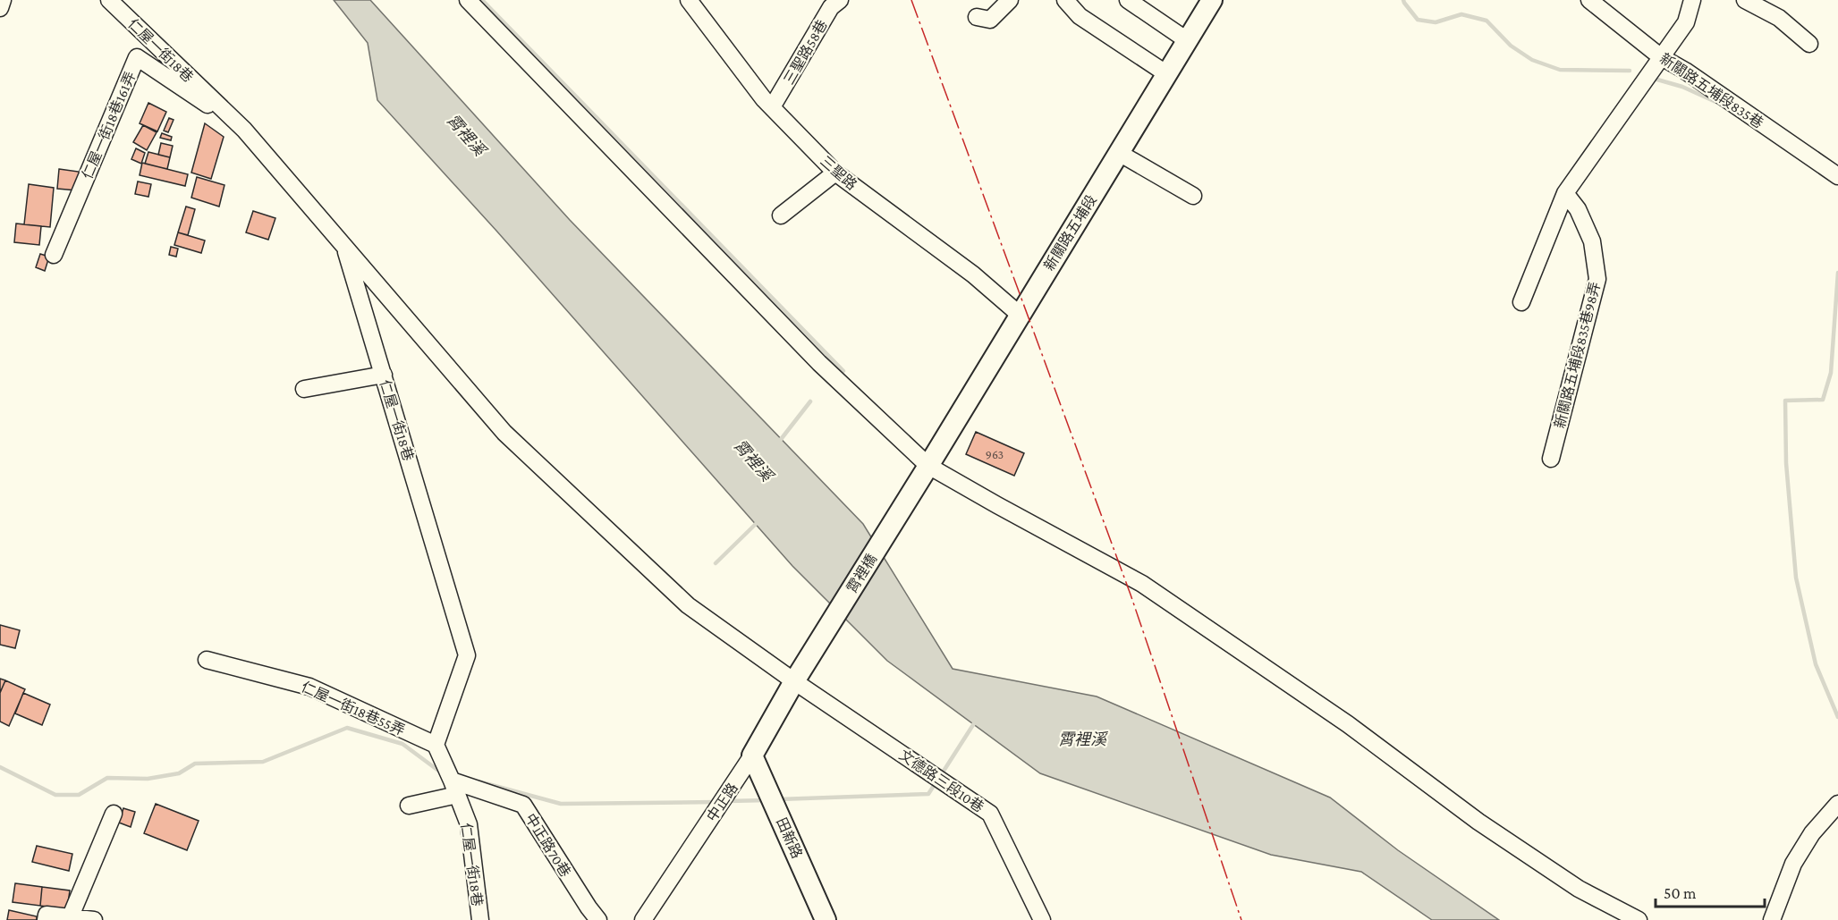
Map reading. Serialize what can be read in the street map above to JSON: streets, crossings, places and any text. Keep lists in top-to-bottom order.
{
  "streets": {
    "main road": [
      "新關路五埔段",
      "霄裡橋",
      "中正路",
      "田新路"
    ],
    "street": [
      "仁屋一街18巷",
      "三聖路58巷",
      "新關路五埔段835巷",
      "仁屋一街18巷161弄",
      "三聖路",
      "新關路五埔段835巷98弄",
      "仁屋一街18巷55弄",
      "文德路三段10巷",
      "中正路70巷"
    ]
  },
  "crossings": [
    ["仁屋一街18巷", "仁屋一街18巷161弄"],
    ["仁屋一街18巷", "仁屋一街18巷55弄"],
    ["仁屋一街18巷", "文德路三段10巷"],
    ["仁屋一街18巷", "中正路70巷"],
    ["三聖路58巷", "三聖路"],
    ["三聖路", "新關路五埔段"],
    ["新關路五埔段", "霄裡橋"],
    ["霄裡橋", "文德路三段10巷"],
    ["霄裡橋", "中正路"],
    ["文德路三段10巷", "中正路"],
    ["中正路", "田新路"]
  ],
  "water": ["霄裡溪"],
  "house_numbers": ["963"],
  "scale_bar": "50 m"
}
